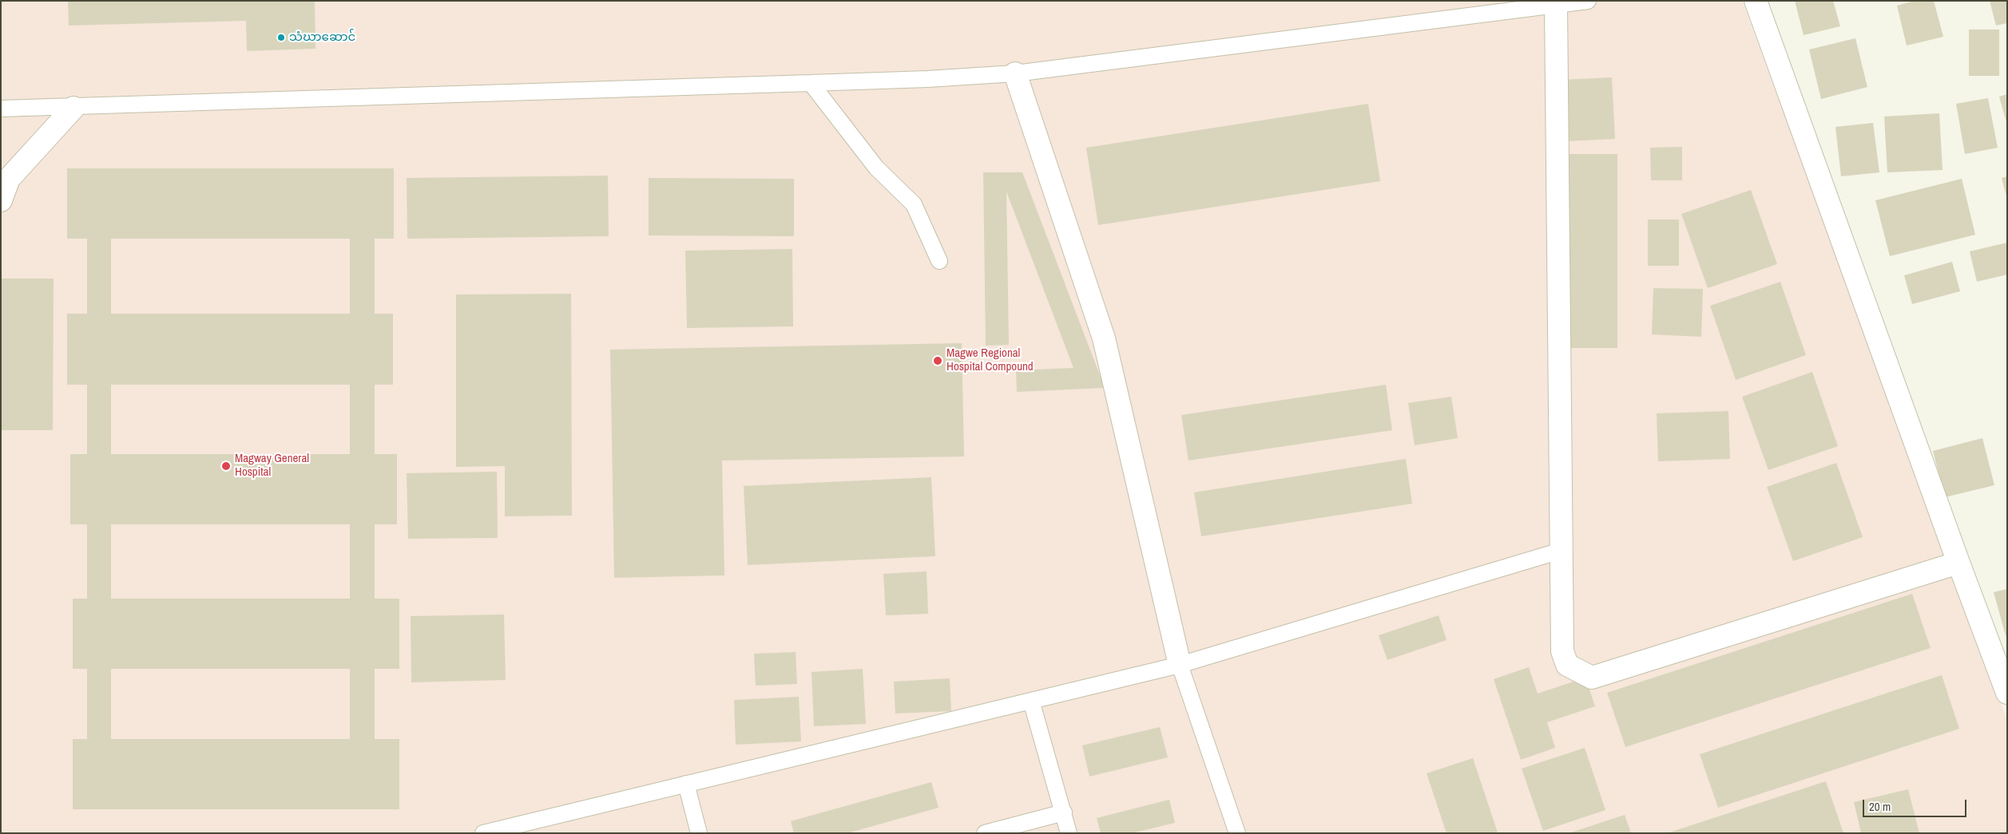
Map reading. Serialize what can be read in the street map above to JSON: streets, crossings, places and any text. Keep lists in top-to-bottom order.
{
  "places": ["သံဃာဆောင်", "Magwe Regional Hospital Compound", "Magway General Hospital"],
  "scale_bar": "20 m"
}
